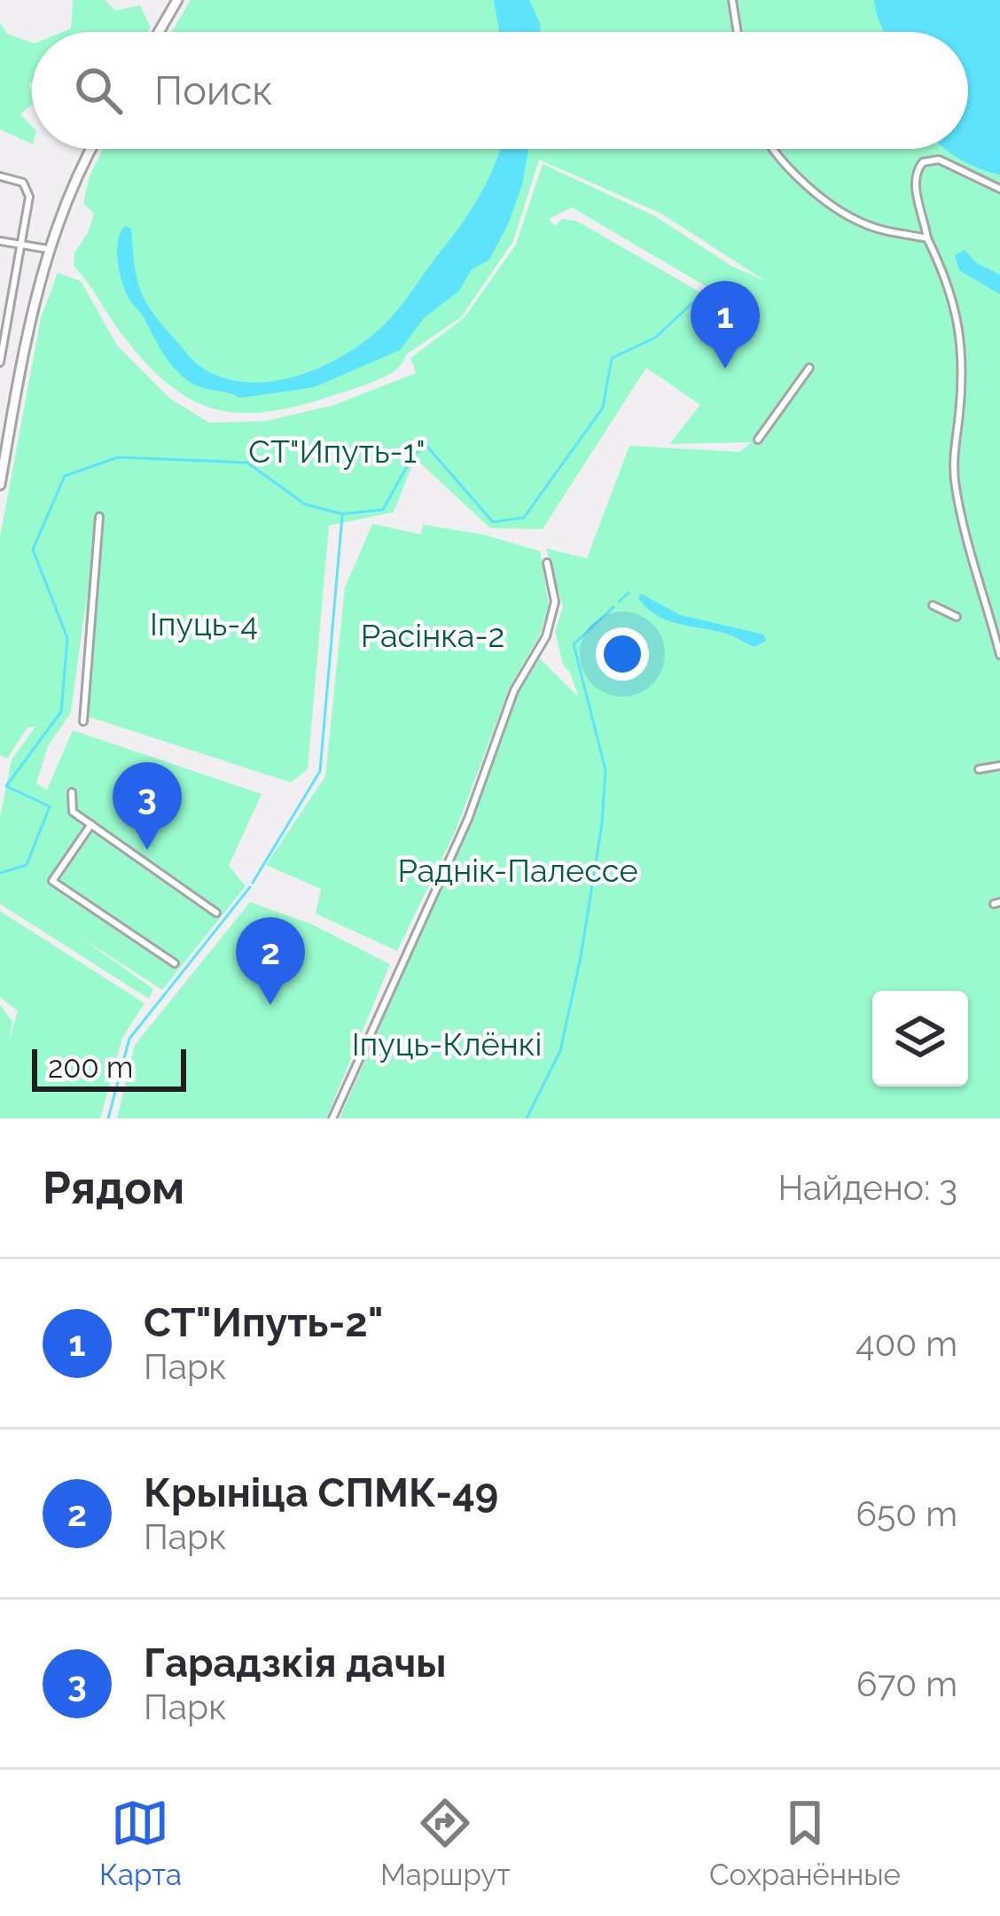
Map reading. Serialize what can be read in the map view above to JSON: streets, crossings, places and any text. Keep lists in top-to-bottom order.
{
  "parks": [
    "СТ\"Ипуть-1\"",
    "Іпуць-4",
    "Расінка-2",
    "Раднік-Палессе",
    "Іпуць-Клёнкі"
  ],
  "scale_bar": "200 m",
  "page": {
    "search": "Поиск",
    "pins": ["1", "3", "2"],
    "scale": "200 m",
    "heading": ["Рядом", "Найдено: 3"],
    "list": [
      {
        "mark": "1",
        "name": "СТ\"Ипуть-2\"",
        "note": "Парк",
        "value": "400 m"
      },
      {
        "mark": "2",
        "name": "Крыніца СПМК-49",
        "note": "Парк",
        "value": "650 m"
      },
      {
        "mark": "3",
        "name": "Гарадзкія дачы",
        "note": "Парк",
        "value": "670 m"
      }
    ],
    "nav": ["Карта", "Маршрут", "Сохранённые"]
  }
}
